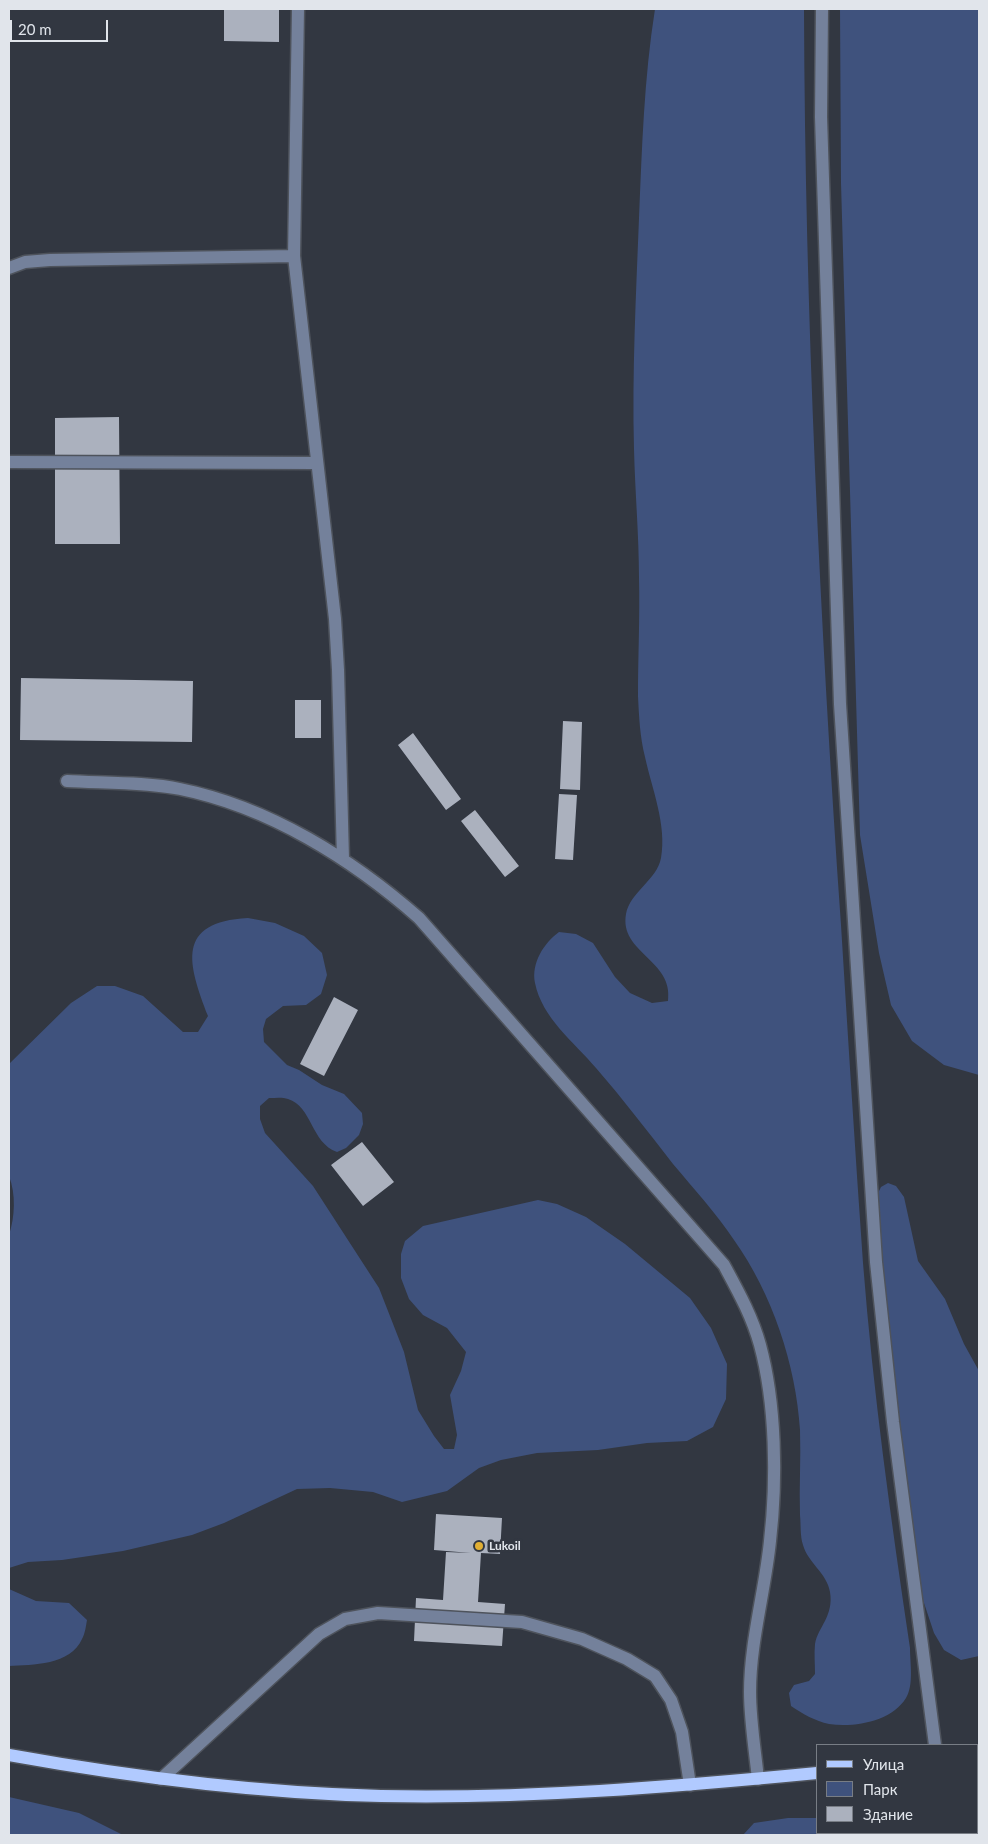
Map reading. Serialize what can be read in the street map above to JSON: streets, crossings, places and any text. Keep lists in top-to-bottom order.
{
  "places": ["Lukoil"],
  "legend": ["Улица", "Парк", "Здание"],
  "scale_bar": "20 m"
}
